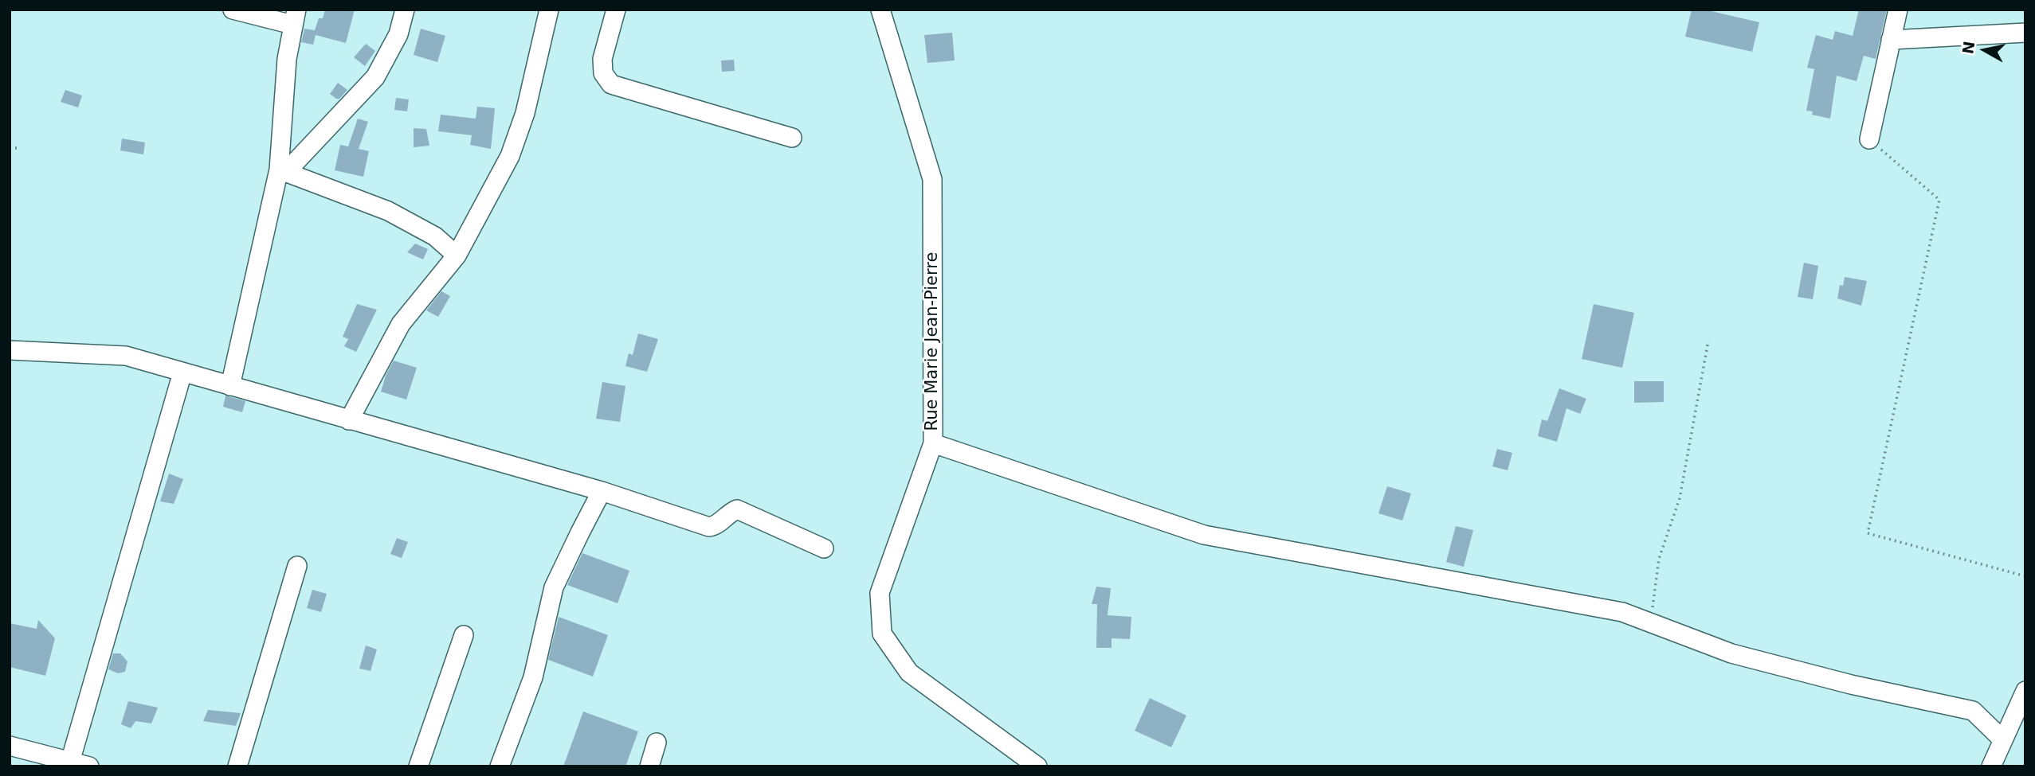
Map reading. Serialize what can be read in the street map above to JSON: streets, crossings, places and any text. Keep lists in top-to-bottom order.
{
  "streets": {
    "street": ["Rue Marie Jean-Pierre"]
  },
  "north": "left"
}
